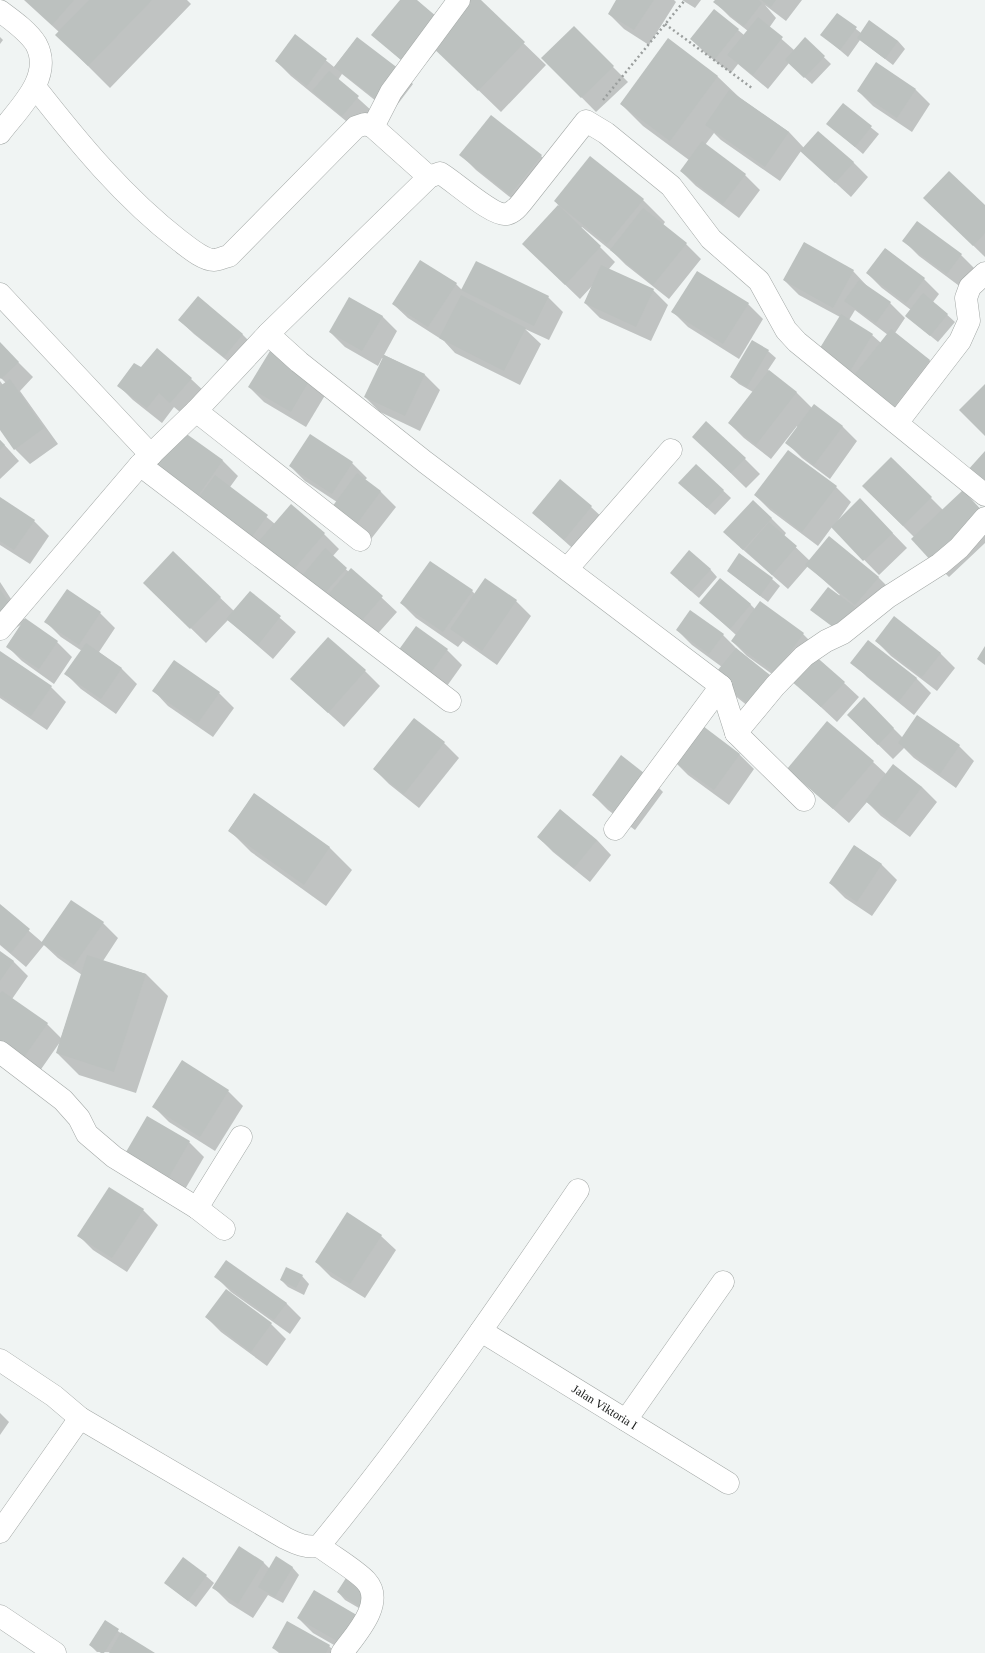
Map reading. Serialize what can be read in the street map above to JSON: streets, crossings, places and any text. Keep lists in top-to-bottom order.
{
  "streets": {
    "street": ["Jalan Viktoria I"]
  }
}
